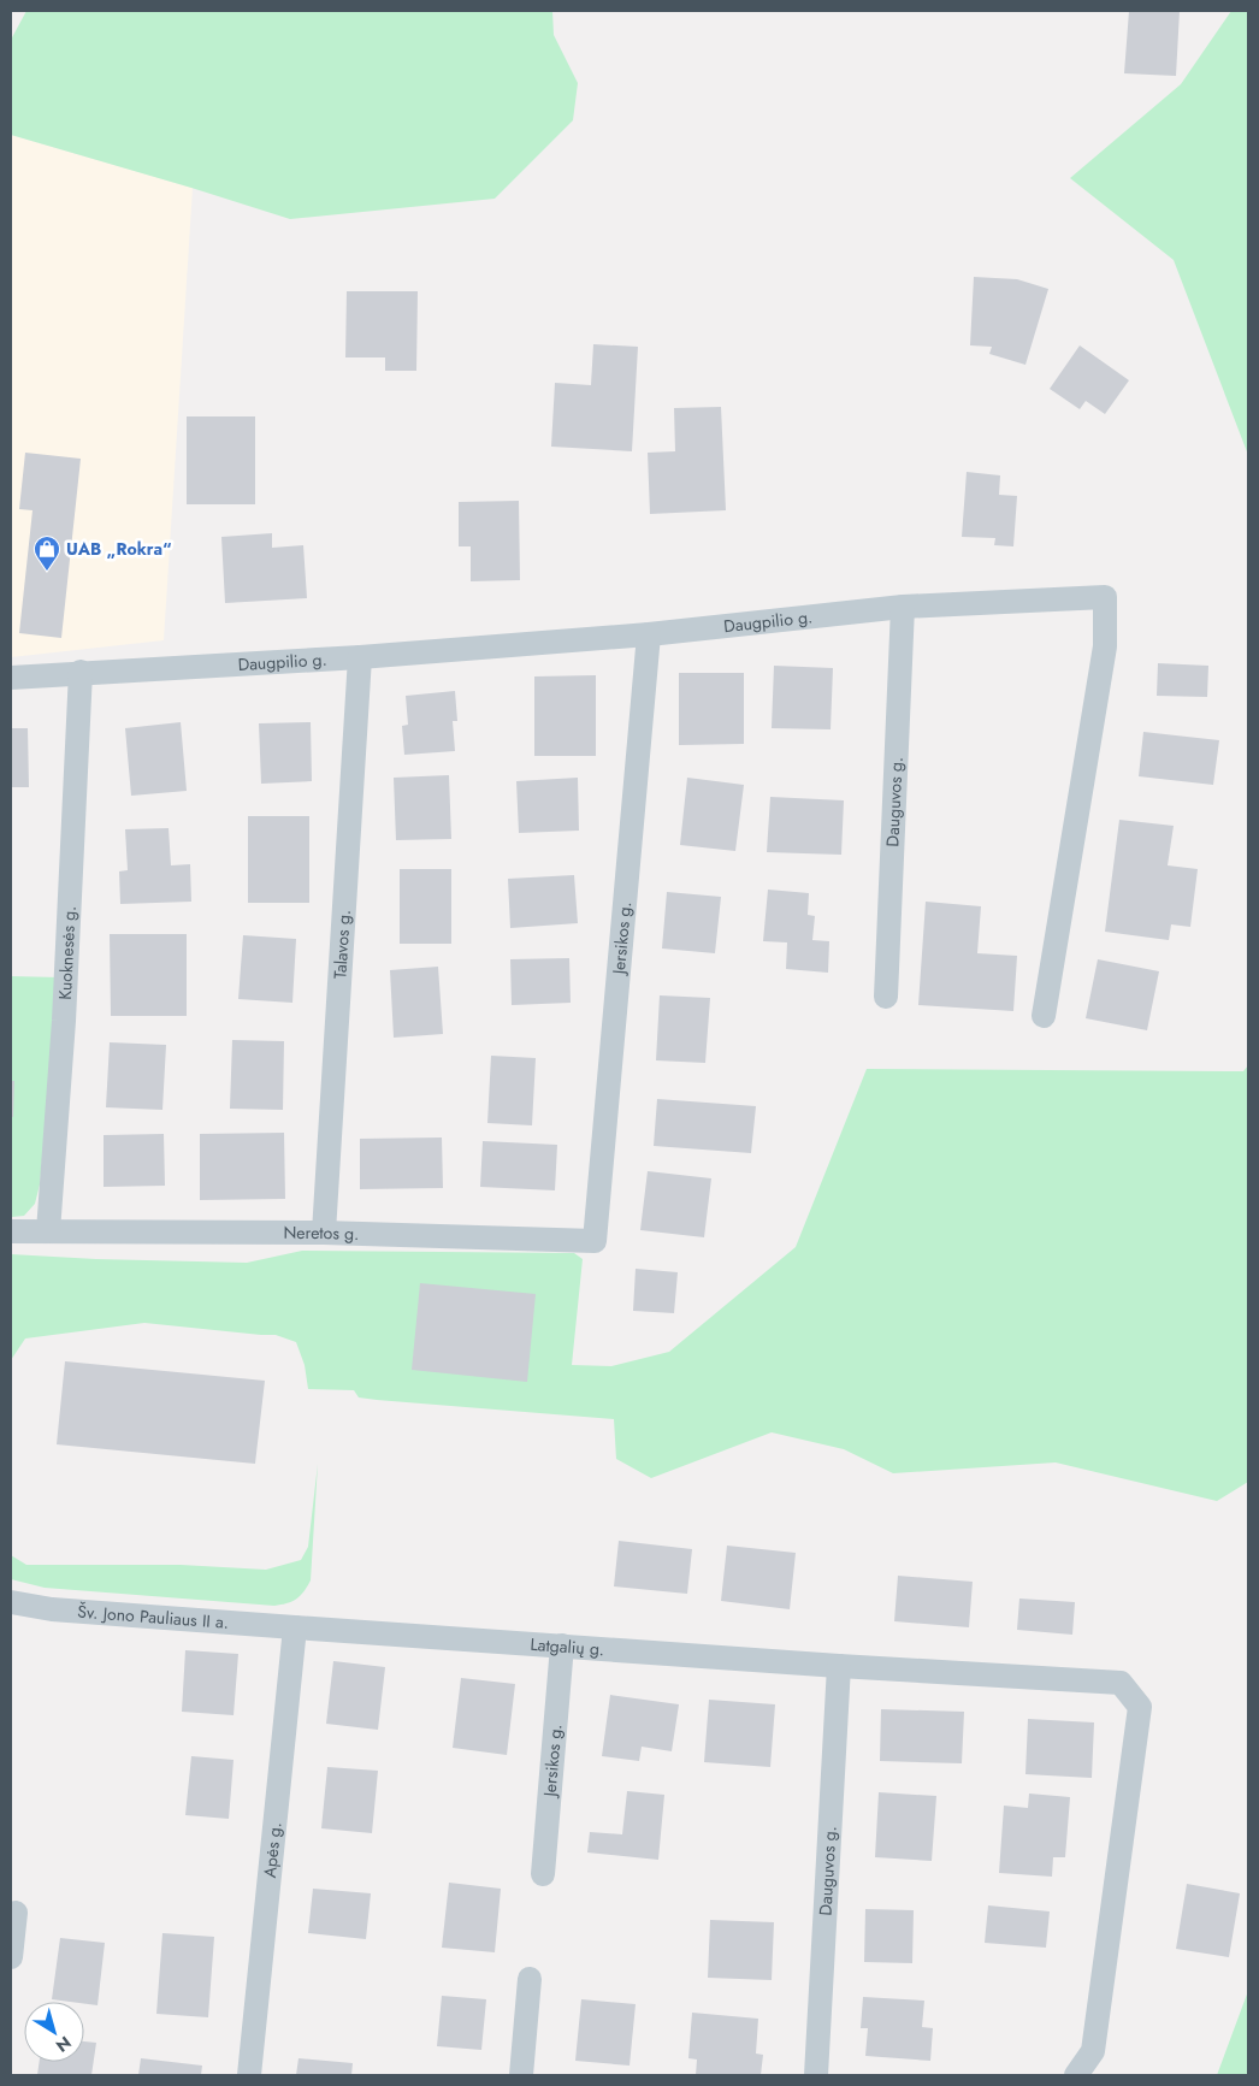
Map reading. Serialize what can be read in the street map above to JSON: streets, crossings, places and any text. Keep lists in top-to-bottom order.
{
  "streets": {
    "street": [
      "Daugpilio g.",
      "Dauguvos g.",
      "Jersikos g.",
      "Talavos g.",
      "Kuoknesės g.",
      "Neretos g.",
      "Šv. Jono Pauliaus II a.",
      "Latgalių g.",
      "Apės g."
    ]
  },
  "crossings": [
    ["Daugpilio g.", "Dauguvos g."],
    ["Daugpilio g.", "Jersikos g."],
    ["Daugpilio g.", "Talavos g."],
    ["Daugpilio g.", "Kuoknesės g."],
    ["Dauguvos g.", "Latgalių g."],
    ["Jersikos g.", "Neretos g."],
    ["Jersikos g.", "Latgalių g."],
    ["Talavos g.", "Neretos g."],
    ["Kuoknesės g.", "Neretos g."],
    ["Šv. Jono Pauliaus II a.", "Latgalių g."],
    ["Šv. Jono Pauliaus II a.", "Apės g."],
    ["Latgalių g.", "Apės g."]
  ],
  "places": {
    "shop": ["UAB „Rokra“"]
  },
  "north": "bottom right"
}
